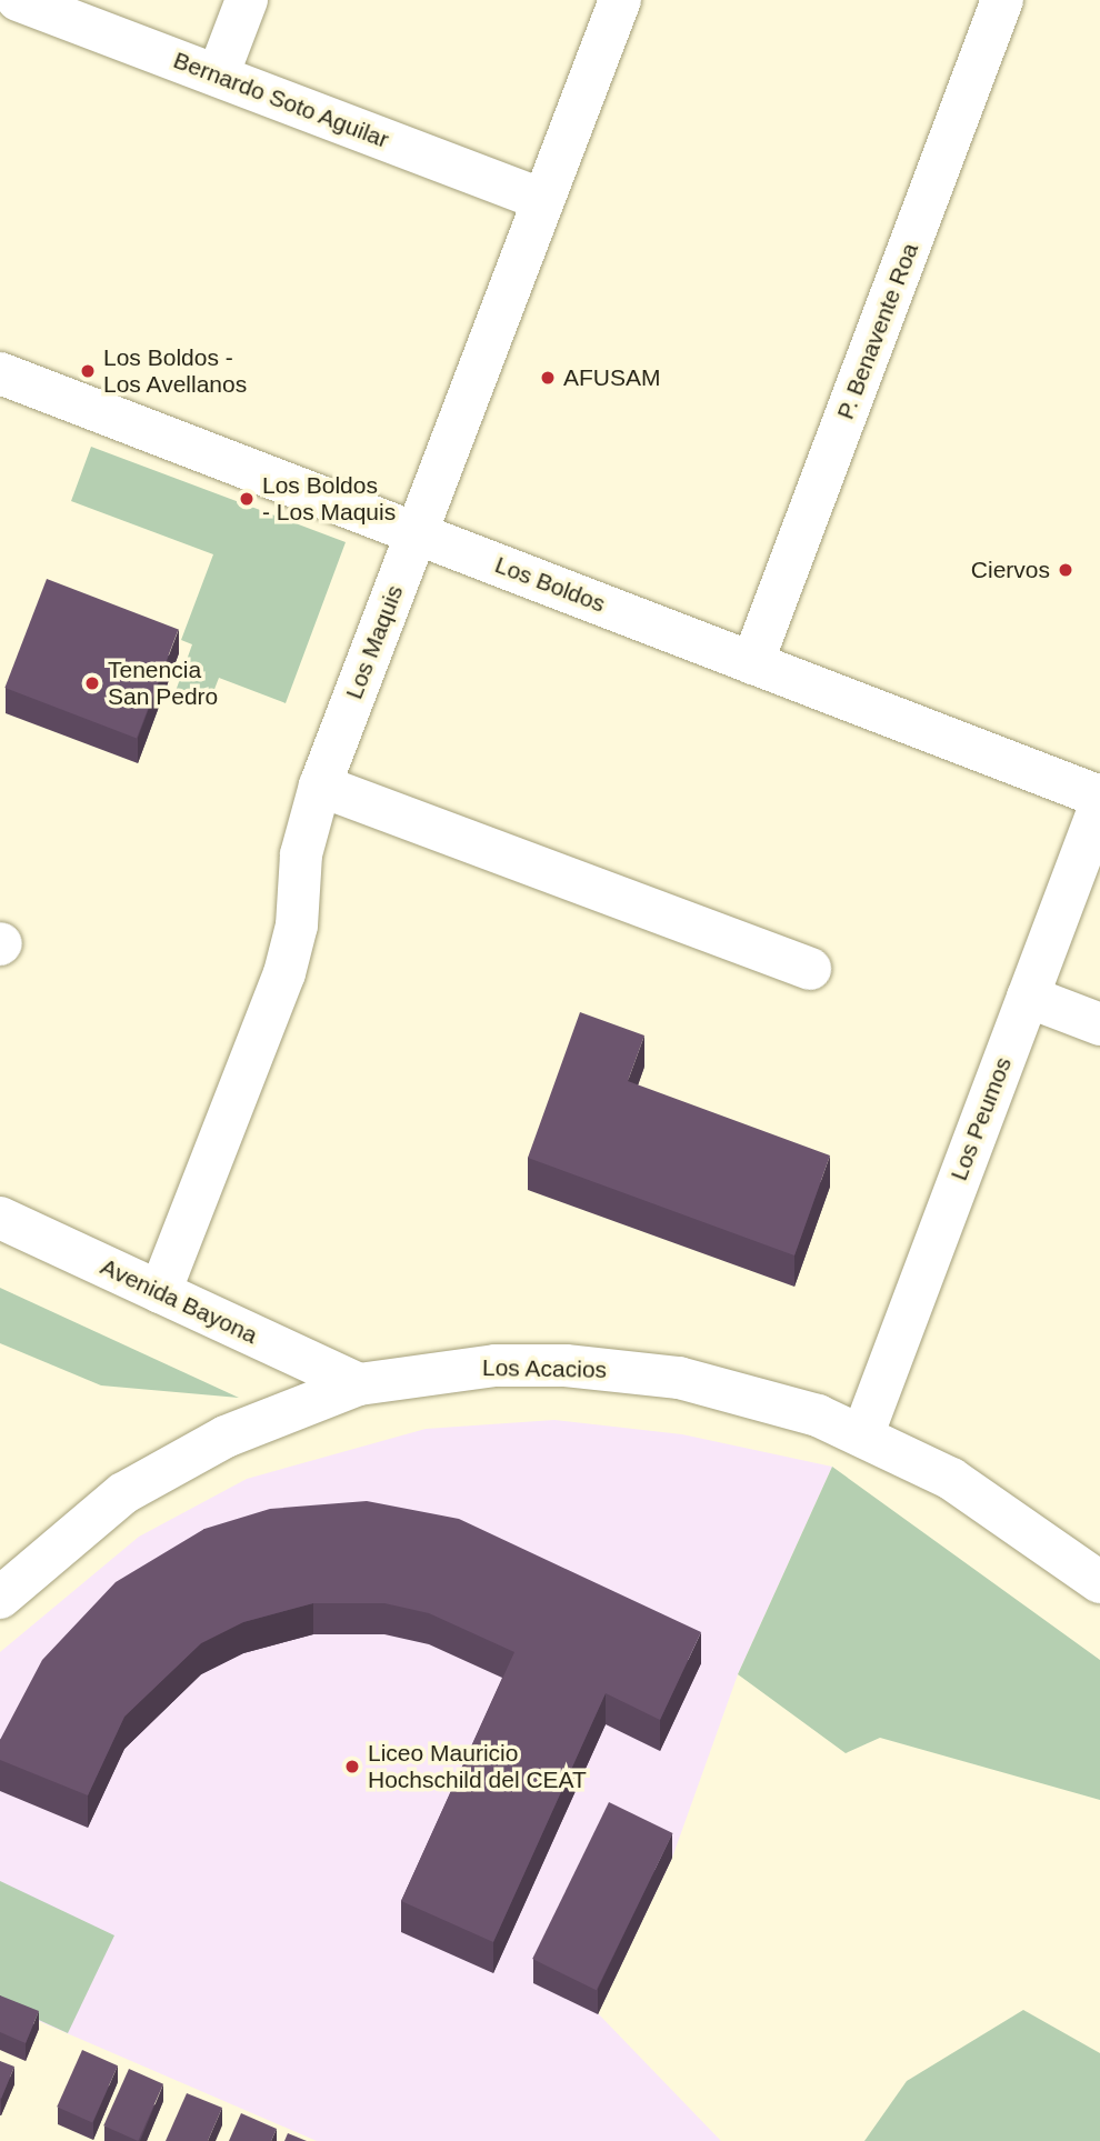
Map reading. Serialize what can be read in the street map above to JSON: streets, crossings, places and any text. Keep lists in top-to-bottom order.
{
  "streets": {
    "street": [
      "Bernardo Soto Aguilar",
      "P. Benavente Roa",
      "Los Boldos",
      "Los Maquis",
      "Los Peumos",
      "Avenida Bayona",
      "Los Acacios"
    ]
  },
  "crossings": [
    ["Bernardo Soto Aguilar", "Los Maquis"],
    ["P. Benavente Roa", "Los Boldos"],
    ["Los Boldos", "Los Maquis"],
    ["Los Maquis", "Avenida Bayona"],
    ["Los Peumos", "Los Acacios"],
    ["Avenida Bayona", "Los Acacios"]
  ],
  "places": [
    "Los Boldos - Los Avellanos",
    "AFUSAM",
    "Los Boldos - Los Maquis",
    "Ciervos",
    "Tenencia San Pedro",
    "Liceo Mauricio Hochschild del CEAT"
  ]
}
